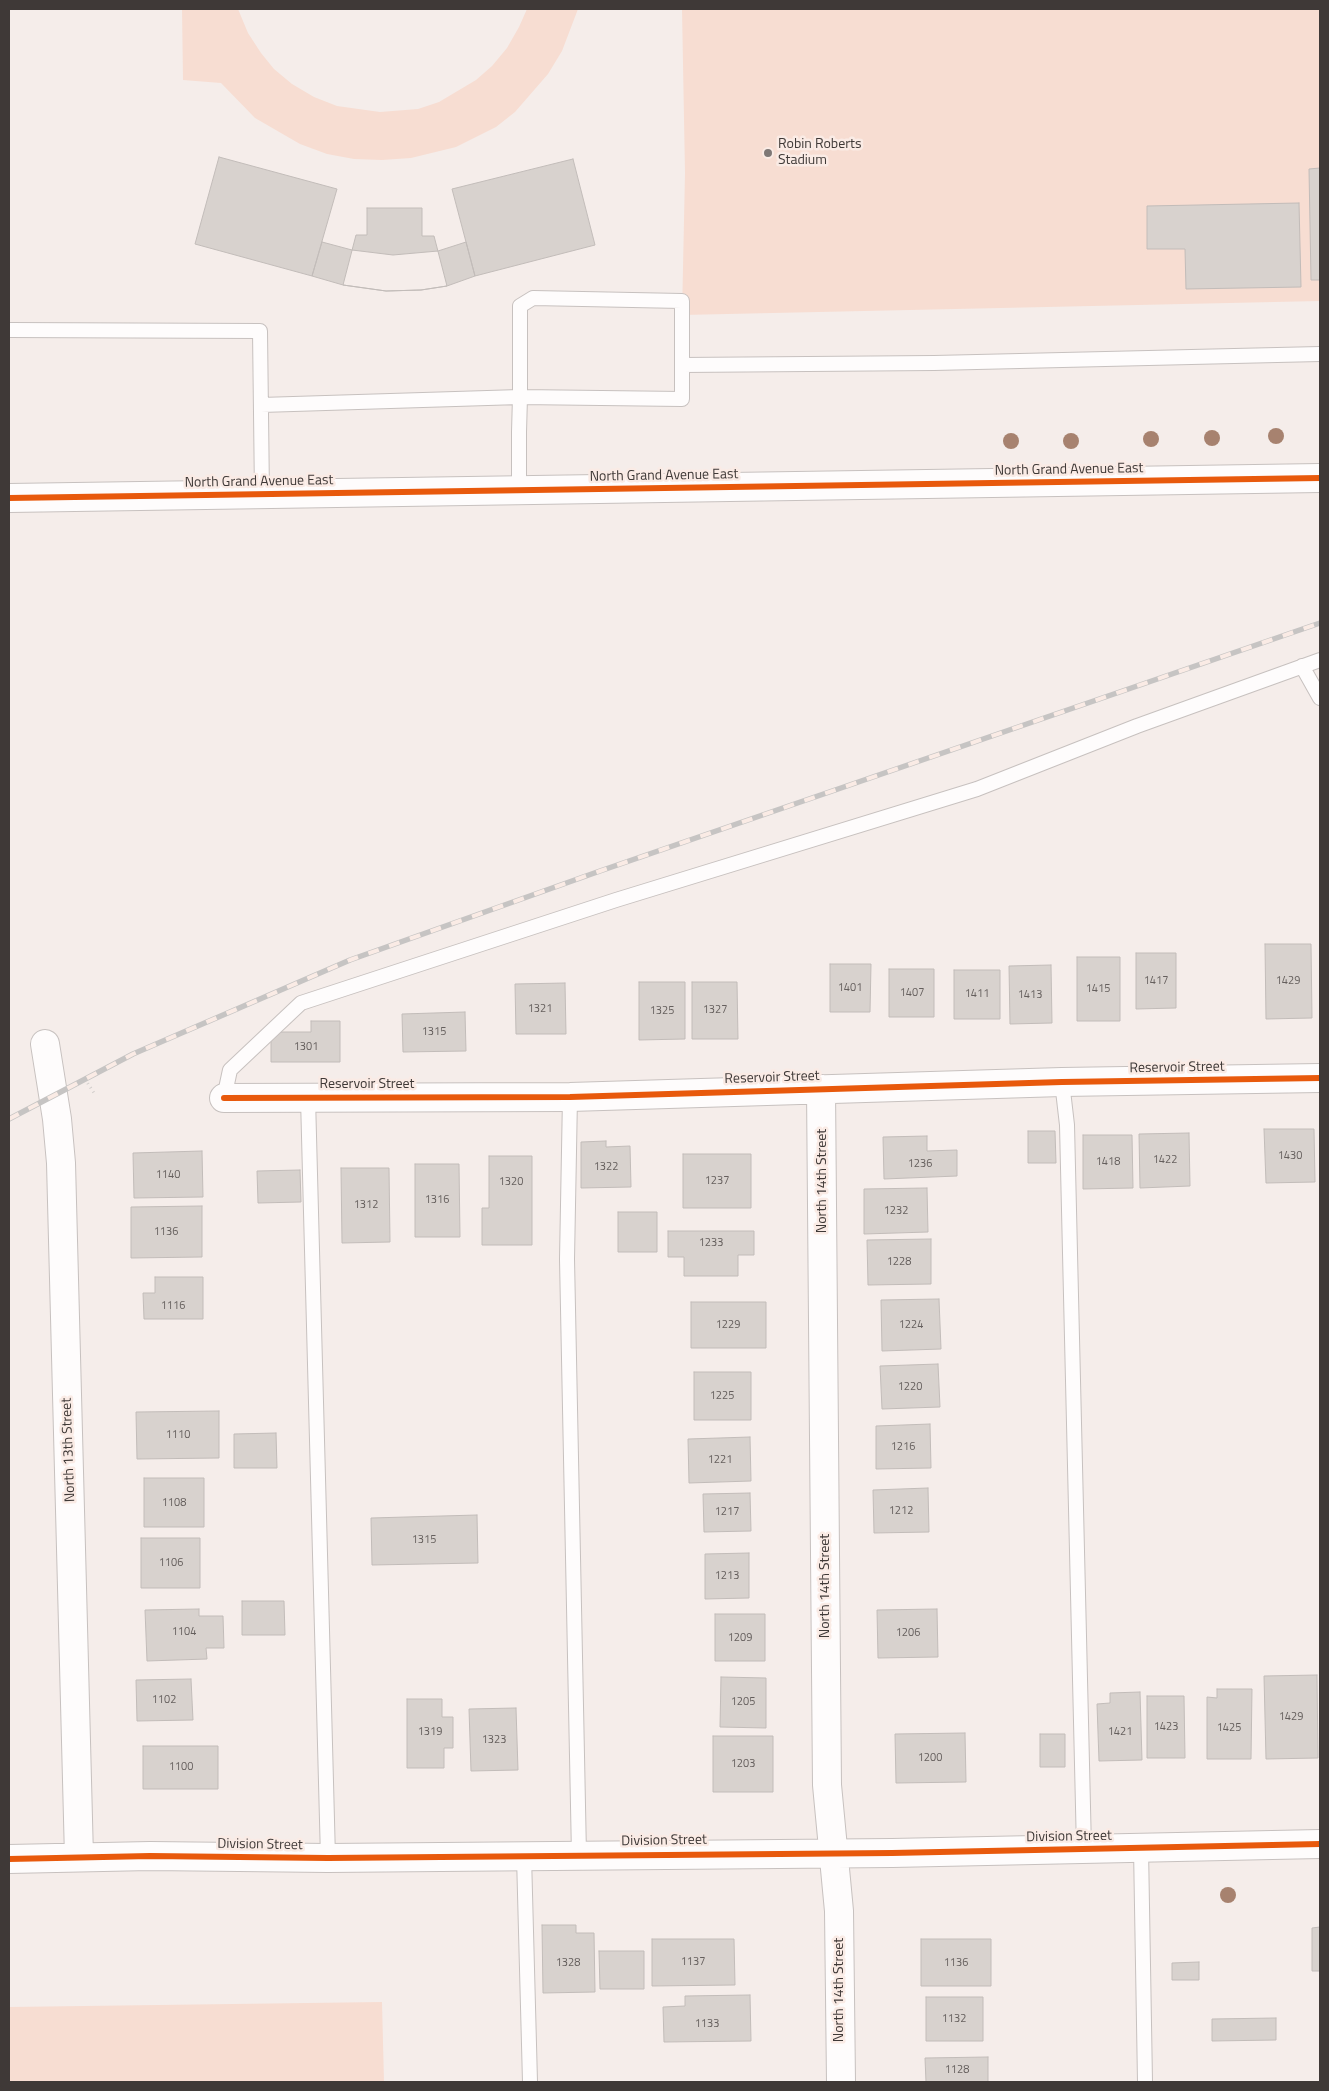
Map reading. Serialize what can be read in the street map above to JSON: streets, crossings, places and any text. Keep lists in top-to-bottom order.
{
  "streets": {
    "street": [
      "North Grand Avenue East",
      "Reservoir Street",
      "North 14th Street",
      "North 13th Street",
      "Division Street"
    ]
  },
  "crossings": [
    ["Reservoir Street", "North 14th Street"],
    ["North 14th Street", "Division Street"],
    ["North 13th Street", "Division Street"]
  ],
  "places": ["Robin Roberts Stadium"],
  "house_numbers": [
    "1417",
    "1429",
    "1401",
    "1415",
    "1407",
    "1411",
    "1413",
    "1321",
    "1327",
    "1325",
    "1315",
    "1301",
    "1430",
    "1422",
    "1418",
    "1236",
    "1322",
    "1140",
    "1237",
    "1320",
    "1316",
    "1312",
    "1232",
    "1136",
    "1233",
    "1228",
    "1116",
    "1229",
    "1224",
    "1220",
    "1225",
    "1110",
    "1216",
    "1221",
    "1108",
    "1212",
    "1217",
    "1315",
    "1106",
    "1213",
    "1104",
    "1206",
    "1209",
    "1102",
    "1205",
    "1429",
    "1423",
    "1425",
    "1319",
    "1421",
    "1323",
    "1200",
    "1203",
    "1100",
    "1137",
    "1328",
    "1136",
    "1132",
    "1133",
    "1128"
  ]
}
